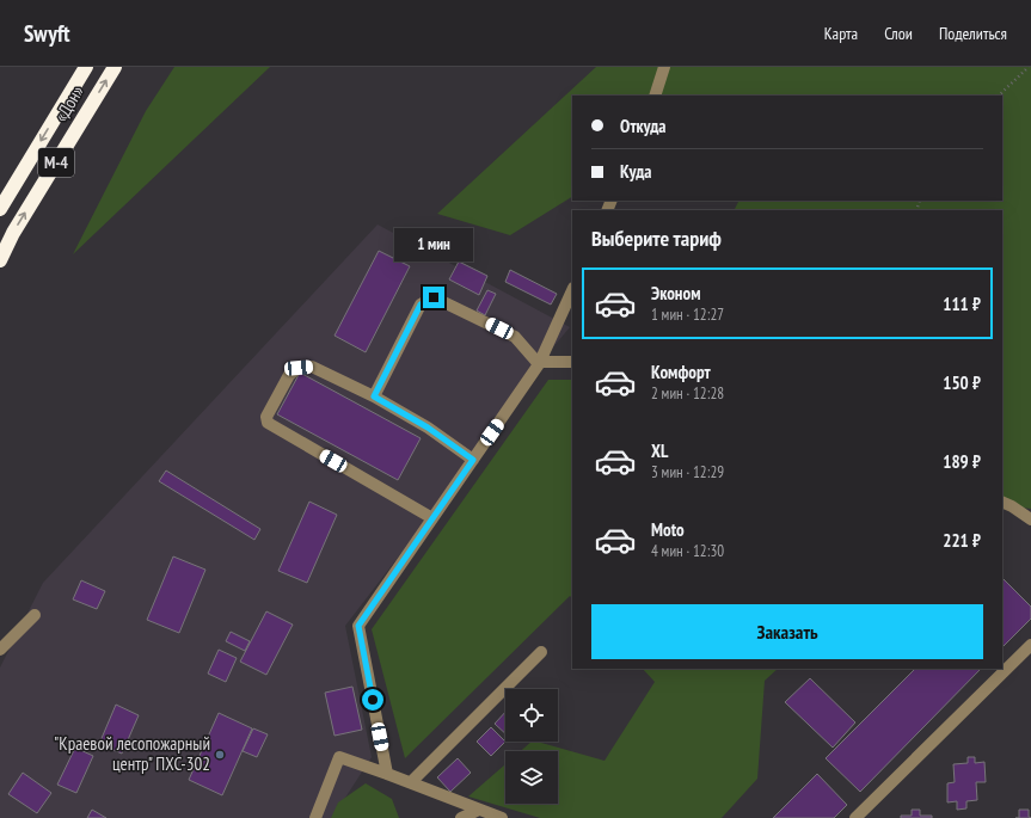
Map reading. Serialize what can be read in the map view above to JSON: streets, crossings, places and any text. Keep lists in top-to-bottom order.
{
  "streets": {
    "highway": ["«Дон»", "М-4"]
  },
  "places": ["\"Краевой лесопожарный центр\" ПХС-302"],
  "page": {
    "header": "Swyft",
    "nav": ["Карта", "Слои", "Поделиться"],
    "banner": ["Откуда", "Куда"],
    "heading": "Выберите тариф",
    "bubble": "1 мин",
    "list": [
      {
        "name": "Эконом",
        "note": "1 мин · 12:27",
        "value": "111 ₽"
      },
      {
        "name": "Комфорт",
        "note": "2 мин · 12:28",
        "value": "150 ₽"
      },
      {
        "name": "XL",
        "note": "3 мин · 12:29",
        "value": "189 ₽"
      },
      {
        "name": "Moto",
        "note": "4 мин · 12:30",
        "value": "221 ₽"
      }
    ],
    "buttons": "Заказать"
  }
}
